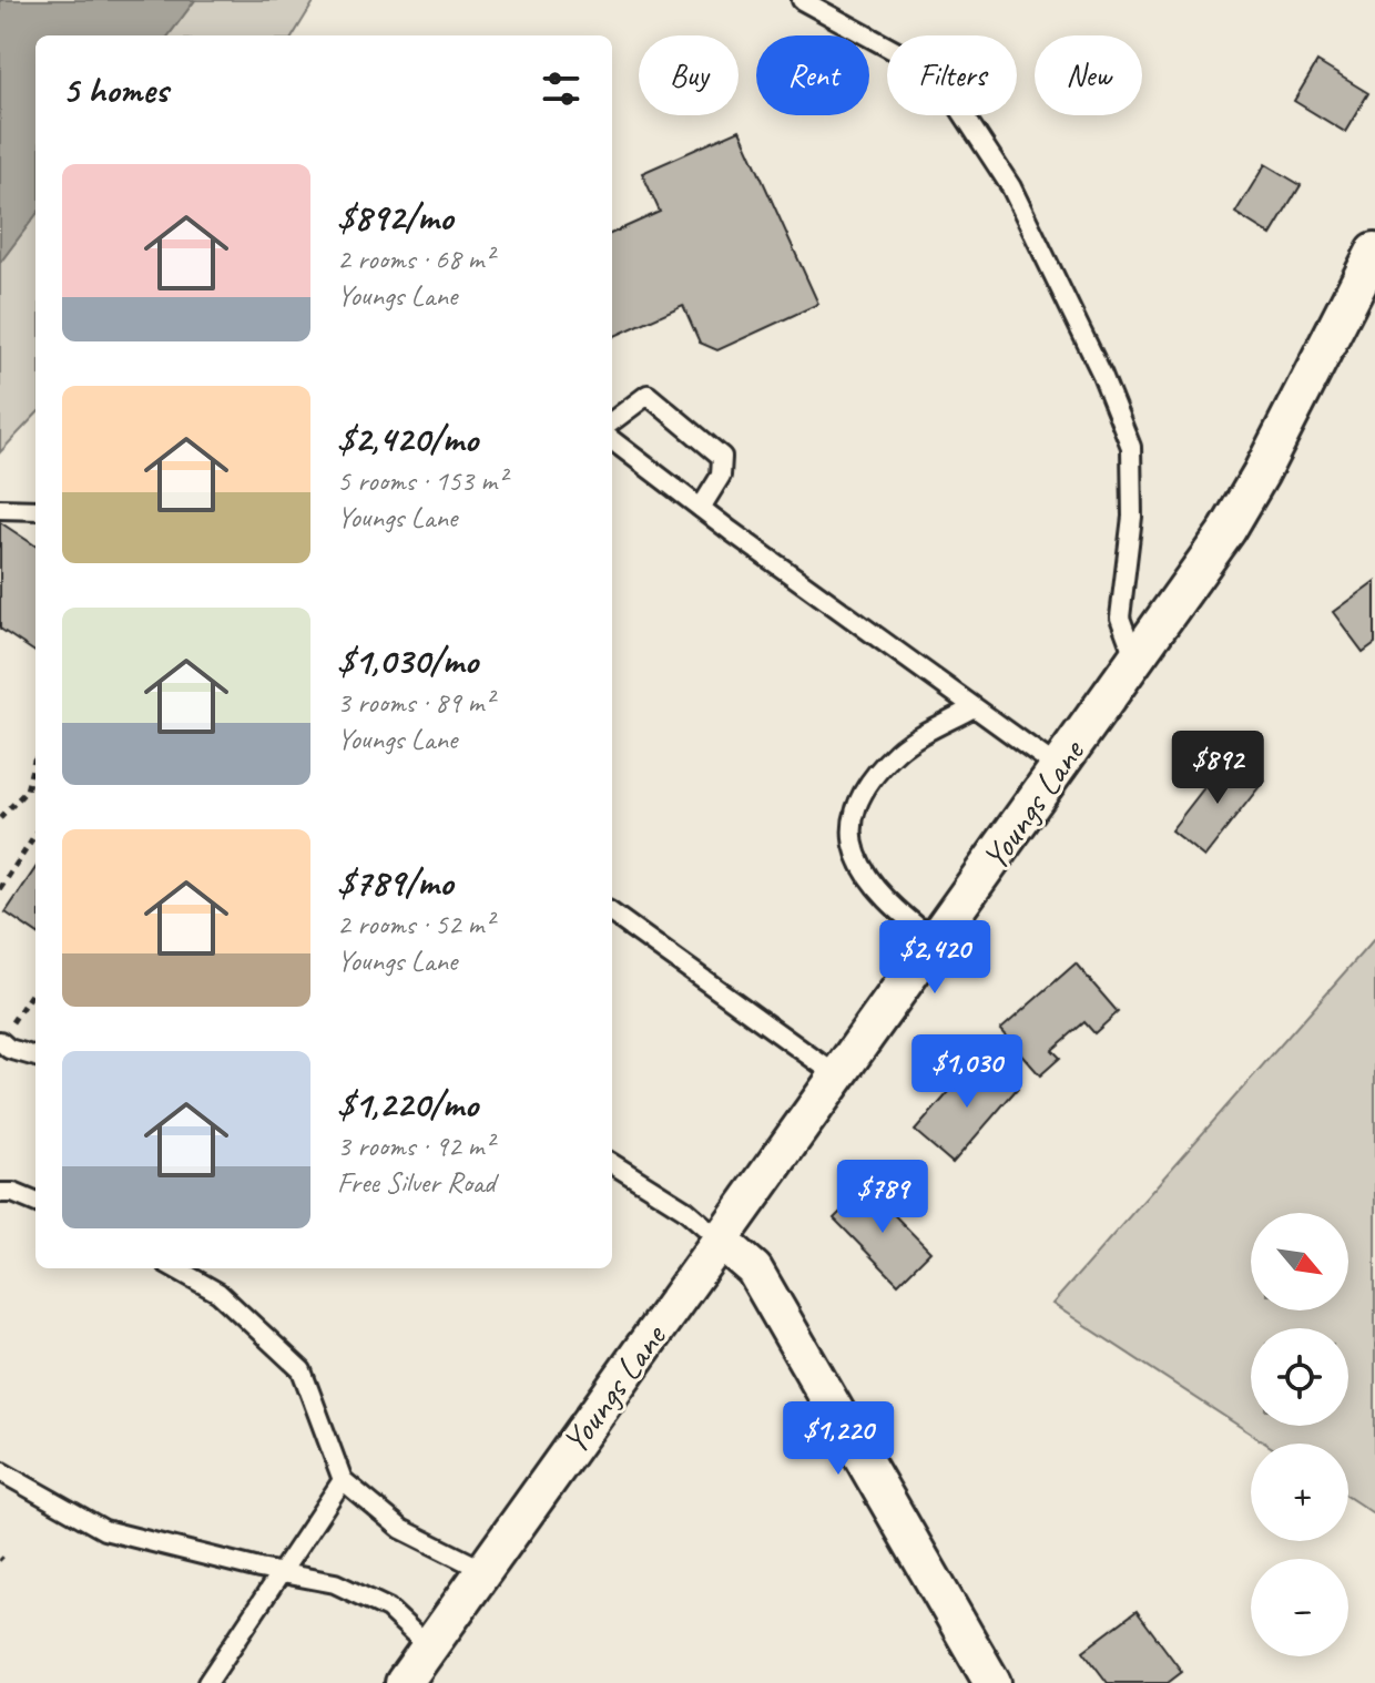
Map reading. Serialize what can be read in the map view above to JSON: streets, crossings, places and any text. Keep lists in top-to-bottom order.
{
  "streets": {
    "street": ["Youngs Lane"]
  },
  "north": "bottom right",
  "page": {
    "chip": [
      "Buy",
      "Rent",
      "Filters",
      "New"
    ],
    "heading": "5 homes",
    "list": [
      {
        "name": "$892/mo",
        "note": "2 rooms · 68 m² · Youngs Lane"
      },
      {
        "name": "$2,420/mo",
        "note": "5 rooms · 153 m² · Youngs Lane"
      },
      {
        "name": "$1,030/mo",
        "note": "3 rooms · 89 m² · Youngs Lane"
      },
      {
        "name": "$789/mo",
        "note": "2 rooms · 52 m² · Youngs Lane"
      },
      {
        "name": "$1,220/mo",
        "note": "3 rooms · 92 m² · Free Silver Road"
      }
    ],
    "price": [
      "$892",
      "$2,420",
      "$1,030",
      "$789",
      "$1,220"
    ],
    "map_buttons": ["+", "−"]
  }
}
